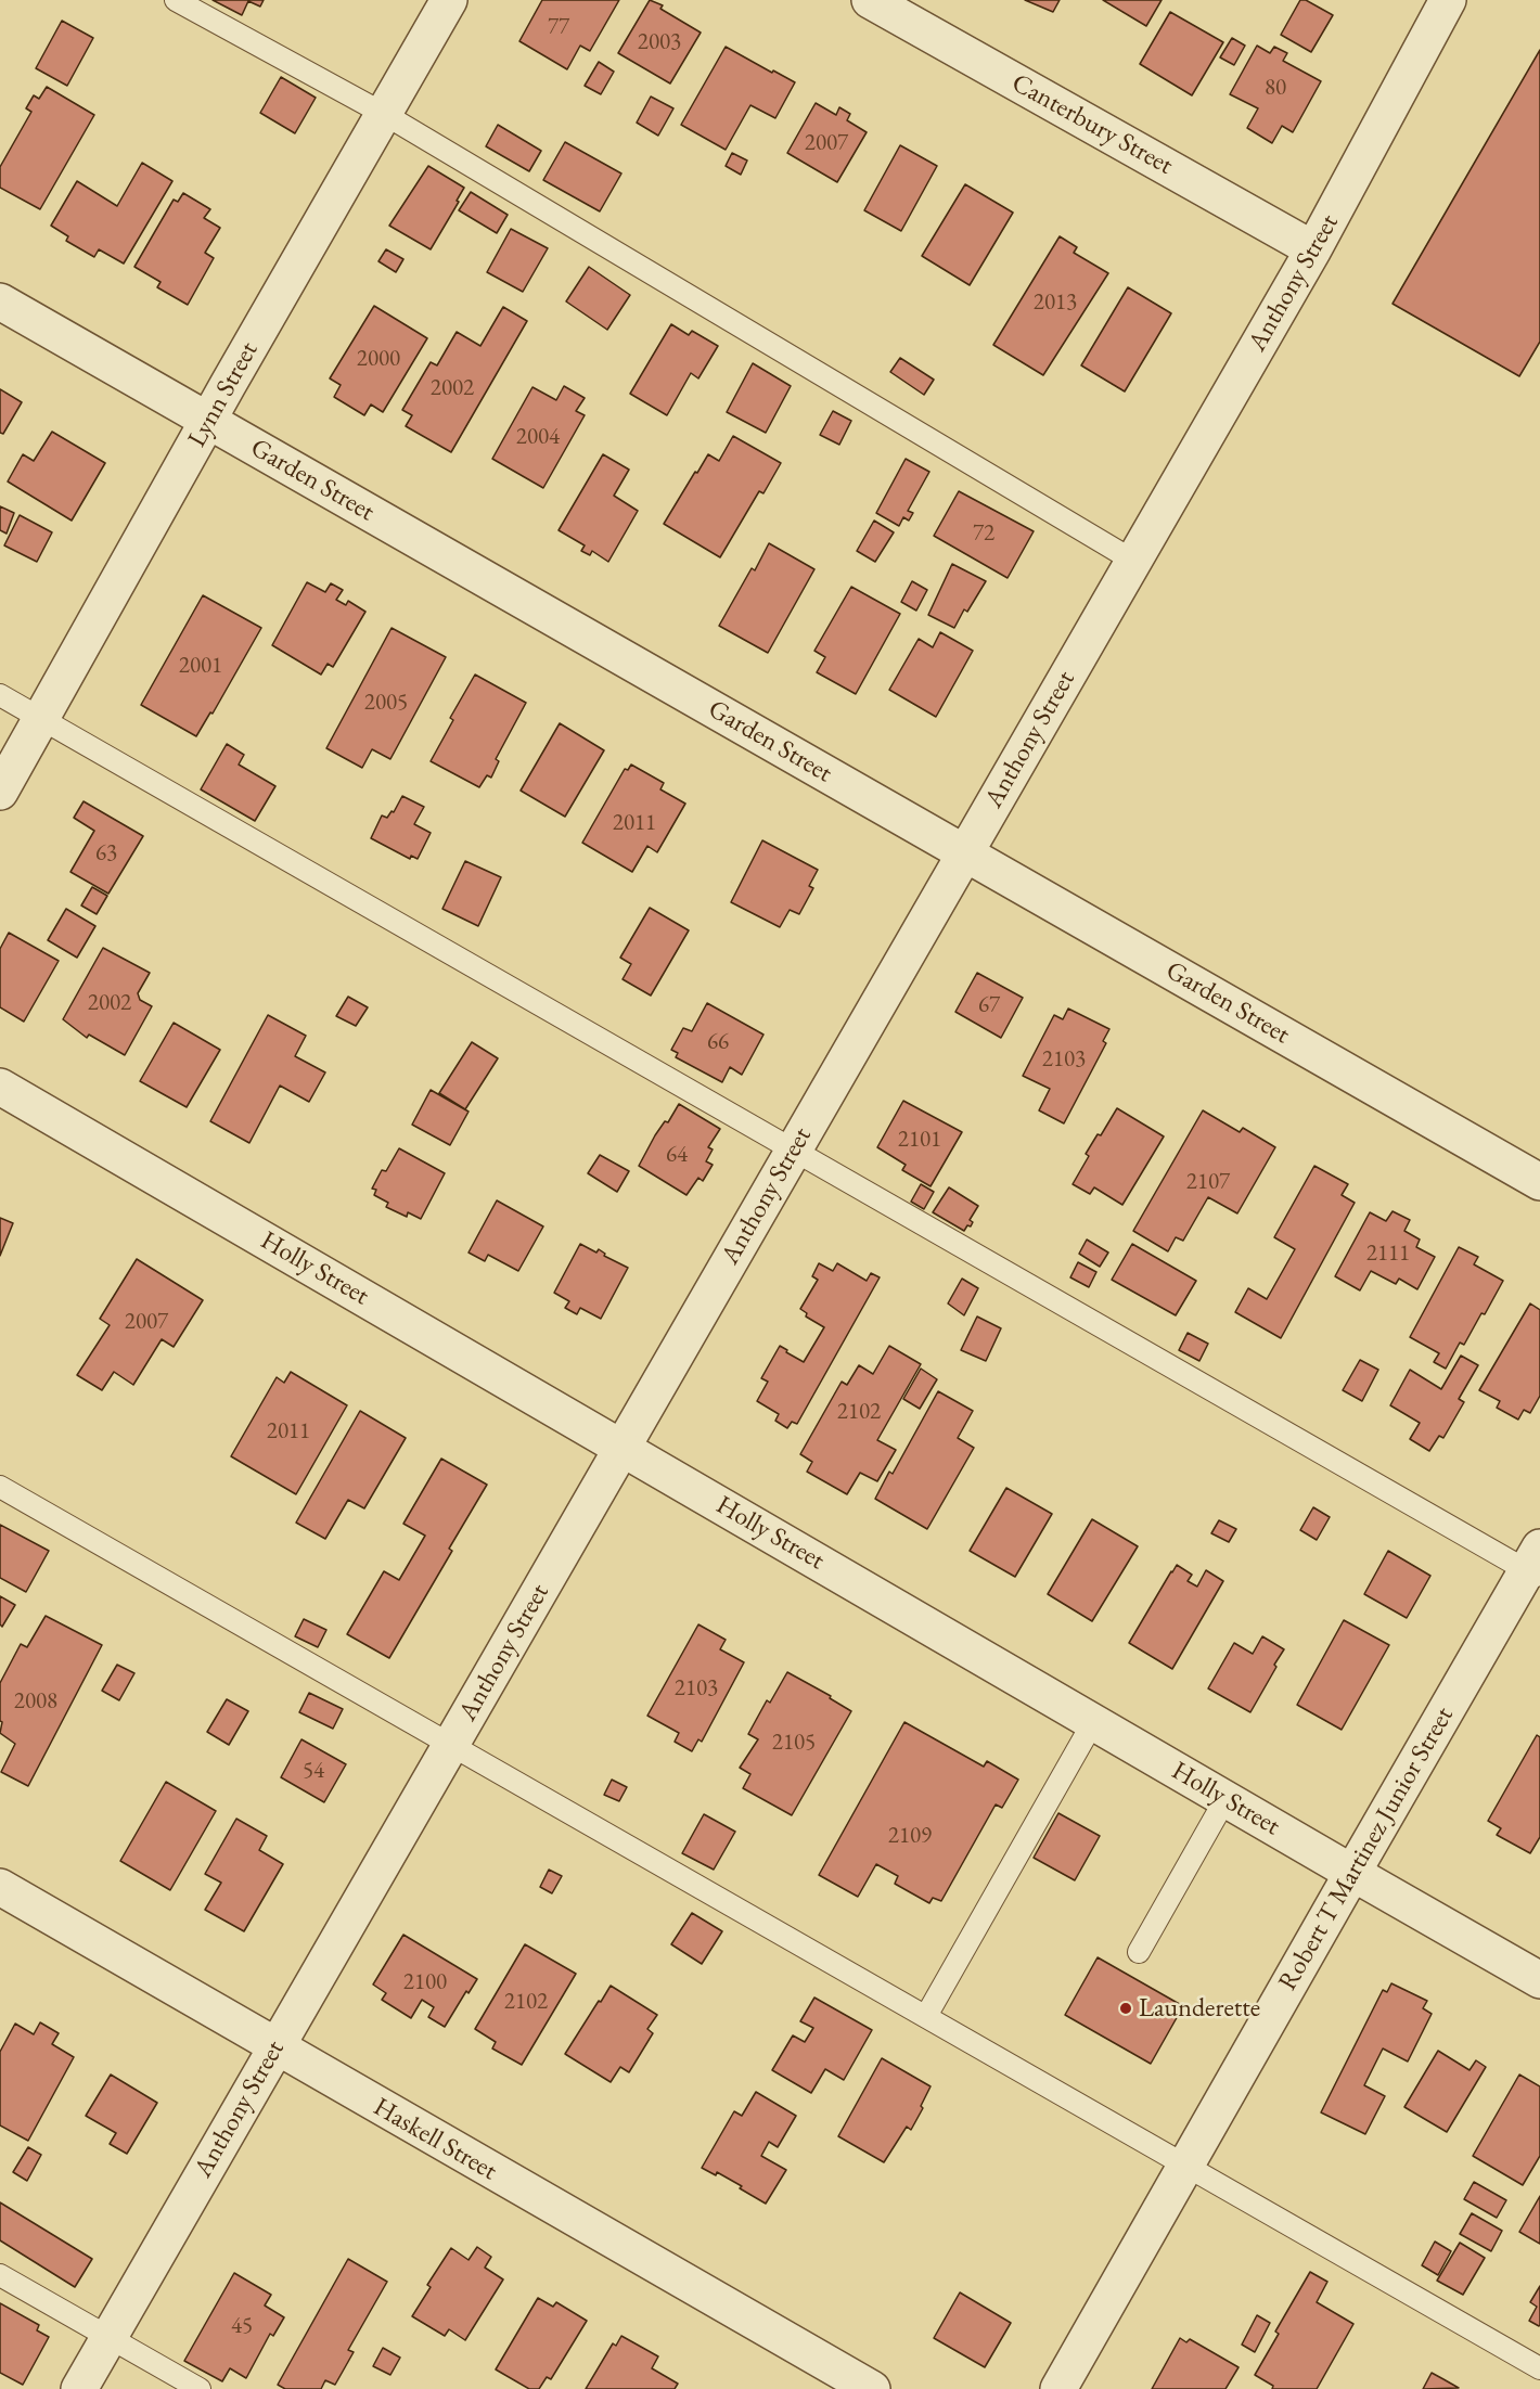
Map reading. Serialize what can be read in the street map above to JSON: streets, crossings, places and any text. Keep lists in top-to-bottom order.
{
  "streets": {
    "street": [
      "Canterbury Street",
      "Anthony Street",
      "Lynn Street",
      "Garden Street",
      "Holly Street",
      "Robert T Martinez Junior Street",
      "Haskell Street"
    ]
  },
  "crossings": [
    ["Canterbury Street", "Anthony Street"],
    ["Anthony Street", "Garden Street"],
    ["Anthony Street", "Holly Street"],
    ["Anthony Street", "Haskell Street"],
    ["Lynn Street", "Garden Street"],
    ["Holly Street", "Robert T Martinez Junior Street"]
  ],
  "places": ["Launderette"],
  "house_numbers": [
    "77",
    "2003",
    "80",
    "2007",
    "2013",
    "2000",
    "2002",
    "2004",
    "72",
    "2001",
    "2005",
    "2011",
    "63",
    "2002",
    "67",
    "66",
    "2103",
    "2101",
    "64",
    "2107",
    "2111",
    "2007",
    "2102",
    "2011",
    "2103",
    "2008",
    "2105",
    "54",
    "2109",
    "2100",
    "2102",
    "45"
  ]
}
